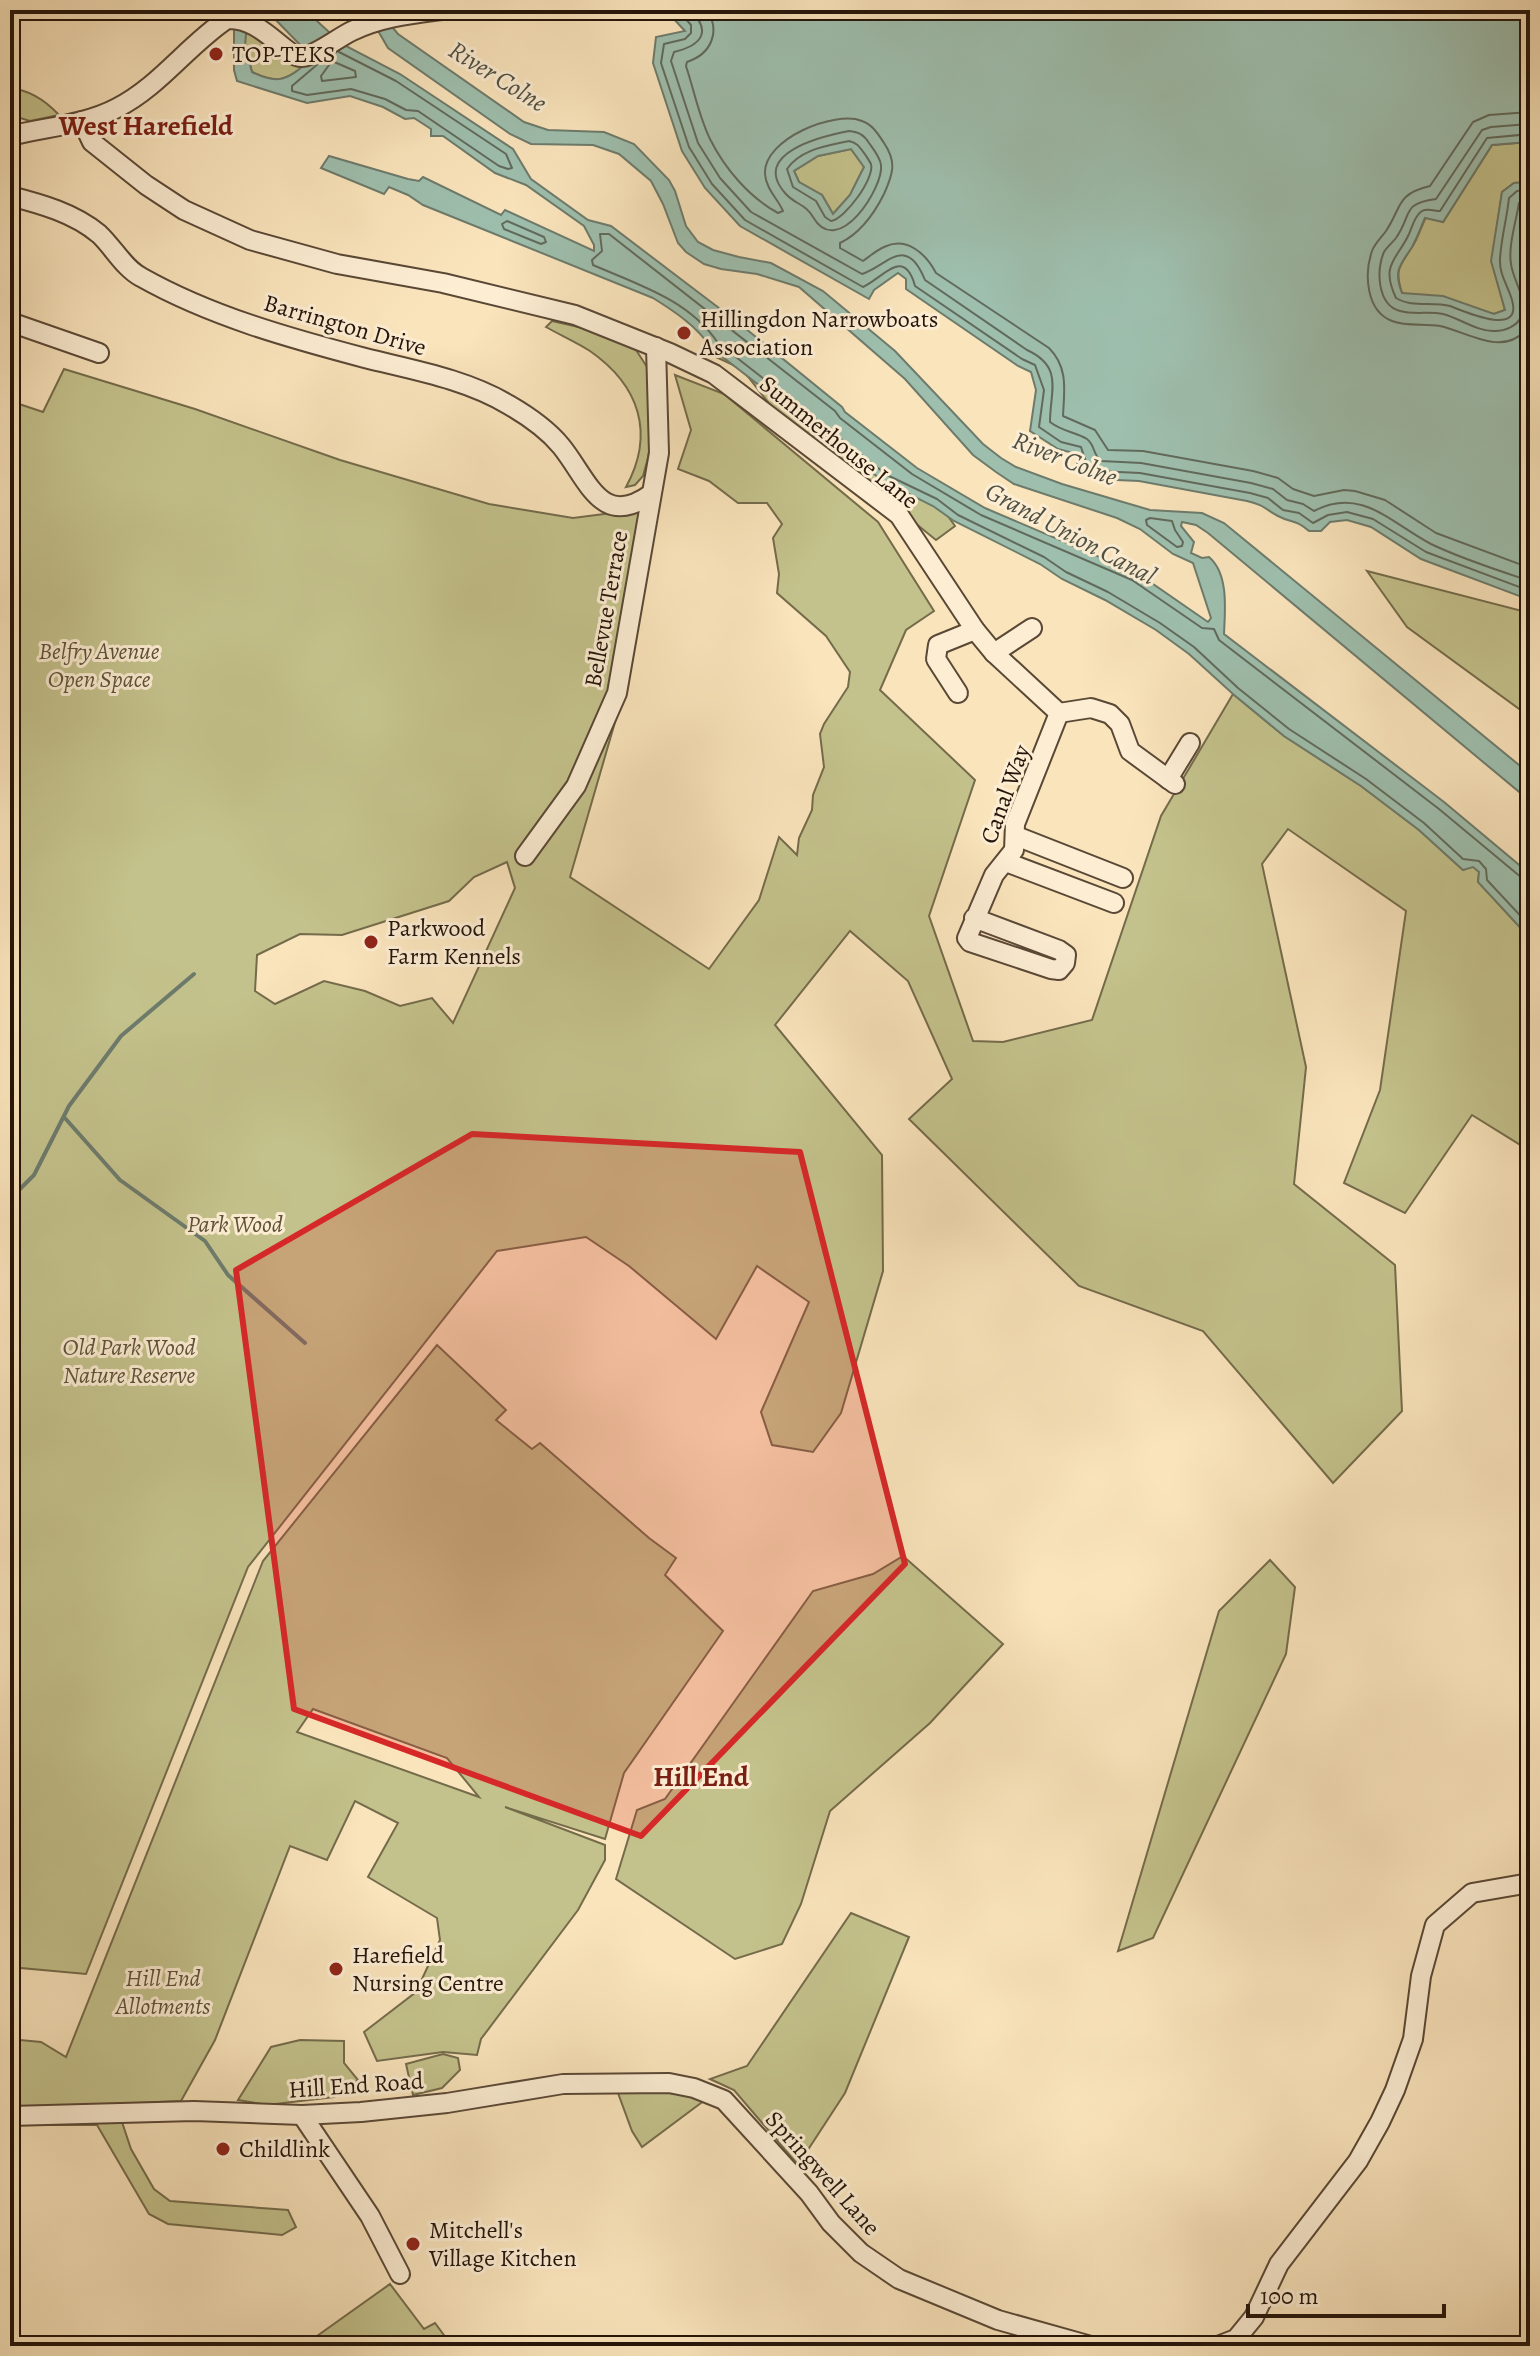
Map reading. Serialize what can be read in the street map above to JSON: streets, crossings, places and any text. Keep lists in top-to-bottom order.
{
  "streets": {
    "street": [
      "Barrington Drive",
      "Summerhouse Lane",
      "Bellevue Terrace",
      "Canal Way",
      "Hill End Road",
      "Springwell Lane"
    ]
  },
  "crossings": [
    ["Barrington Drive", "Bellevue Terrace"],
    ["Summerhouse Lane", "Bellevue Terrace"],
    ["Summerhouse Lane", "Canal Way"],
    ["Hill End Road", "Springwell Lane"]
  ],
  "districts": ["West Harefield", "Hill End"],
  "water": ["River Colne", "Grand Union Canal"],
  "parks": [
    "Belfry Avenue Open Space",
    "Park Wood",
    "Old Park Wood Nature Reserve",
    "Hill End Allotments"
  ],
  "places": [
    "TOP-TEKS",
    "Hillingdon Narrowboats Association",
    "Parkwood Farm Kennels",
    "Harefield Nursing Centre",
    "Childlink",
    "Mitchell's Village Kitchen"
  ],
  "scale_bar": "100 m"
}
